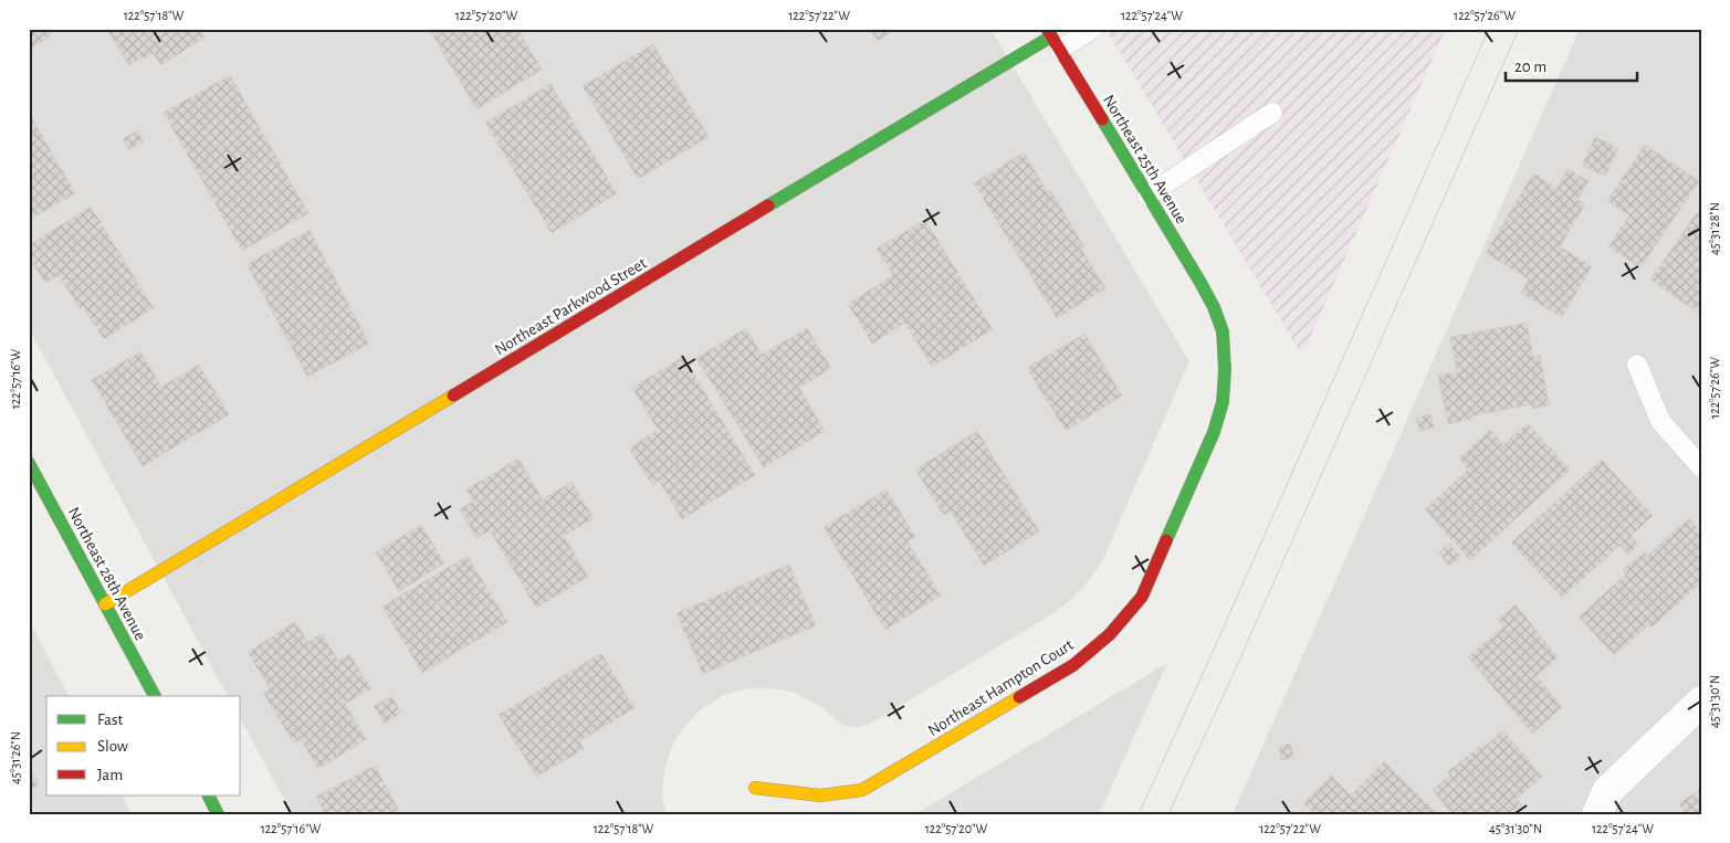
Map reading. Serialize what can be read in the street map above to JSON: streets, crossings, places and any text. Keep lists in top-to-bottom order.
{
  "streets": {
    "street": [
      "Northeast 25th Avenue",
      "Northeast Parkwood Street",
      "Northeast 28th Avenue",
      "Northeast Hampton Court"
    ]
  },
  "crossings": [
    ["Northeast 25th Avenue", "Northeast Parkwood Street"],
    ["Northeast 25th Avenue", "Northeast Hampton Court"],
    ["Northeast Parkwood Street", "Northeast 28th Avenue"]
  ],
  "legend": ["Fast", "Slow", "Jam"],
  "scale_bar": "20 m",
  "coordinates": [
    "122°57'18\"W",
    "122°57'20\"W",
    "122°57'22\"W",
    "122°57'24\"W",
    "122°57'26\"W",
    "45°31'28\"N",
    "122°57'16\"W",
    "45°31'30\"N",
    "45°31'26\"N"
  ]
}
